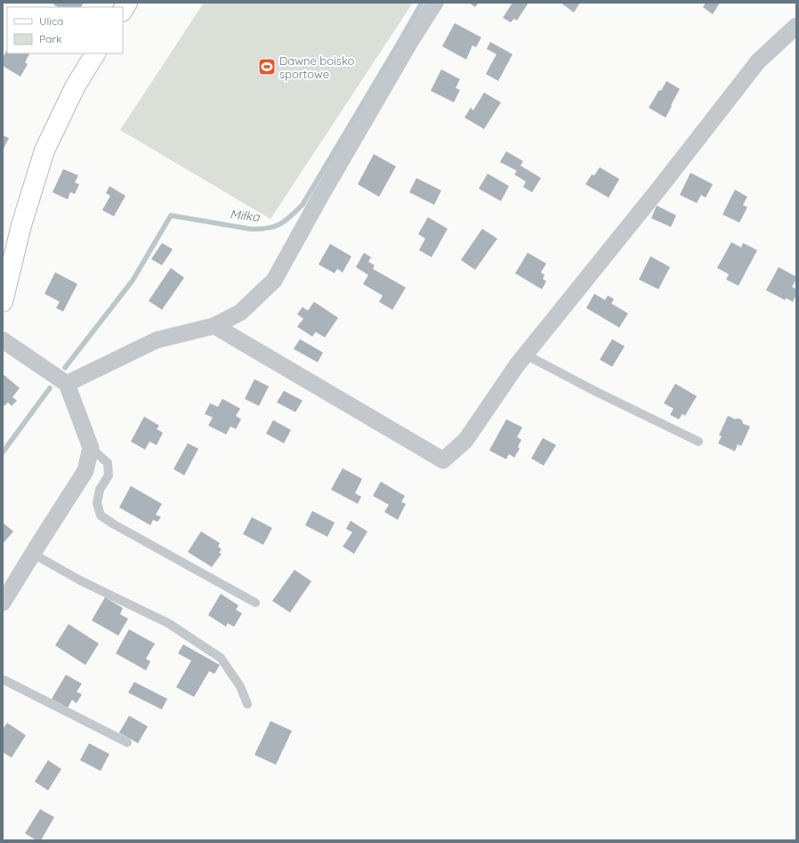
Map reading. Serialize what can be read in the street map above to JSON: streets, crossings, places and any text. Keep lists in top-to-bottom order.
{
  "water": ["Miłka"],
  "places": {
    "sports": ["Dawne boisko sportowe"]
  },
  "legend": ["Ulica", "Park"]
}
